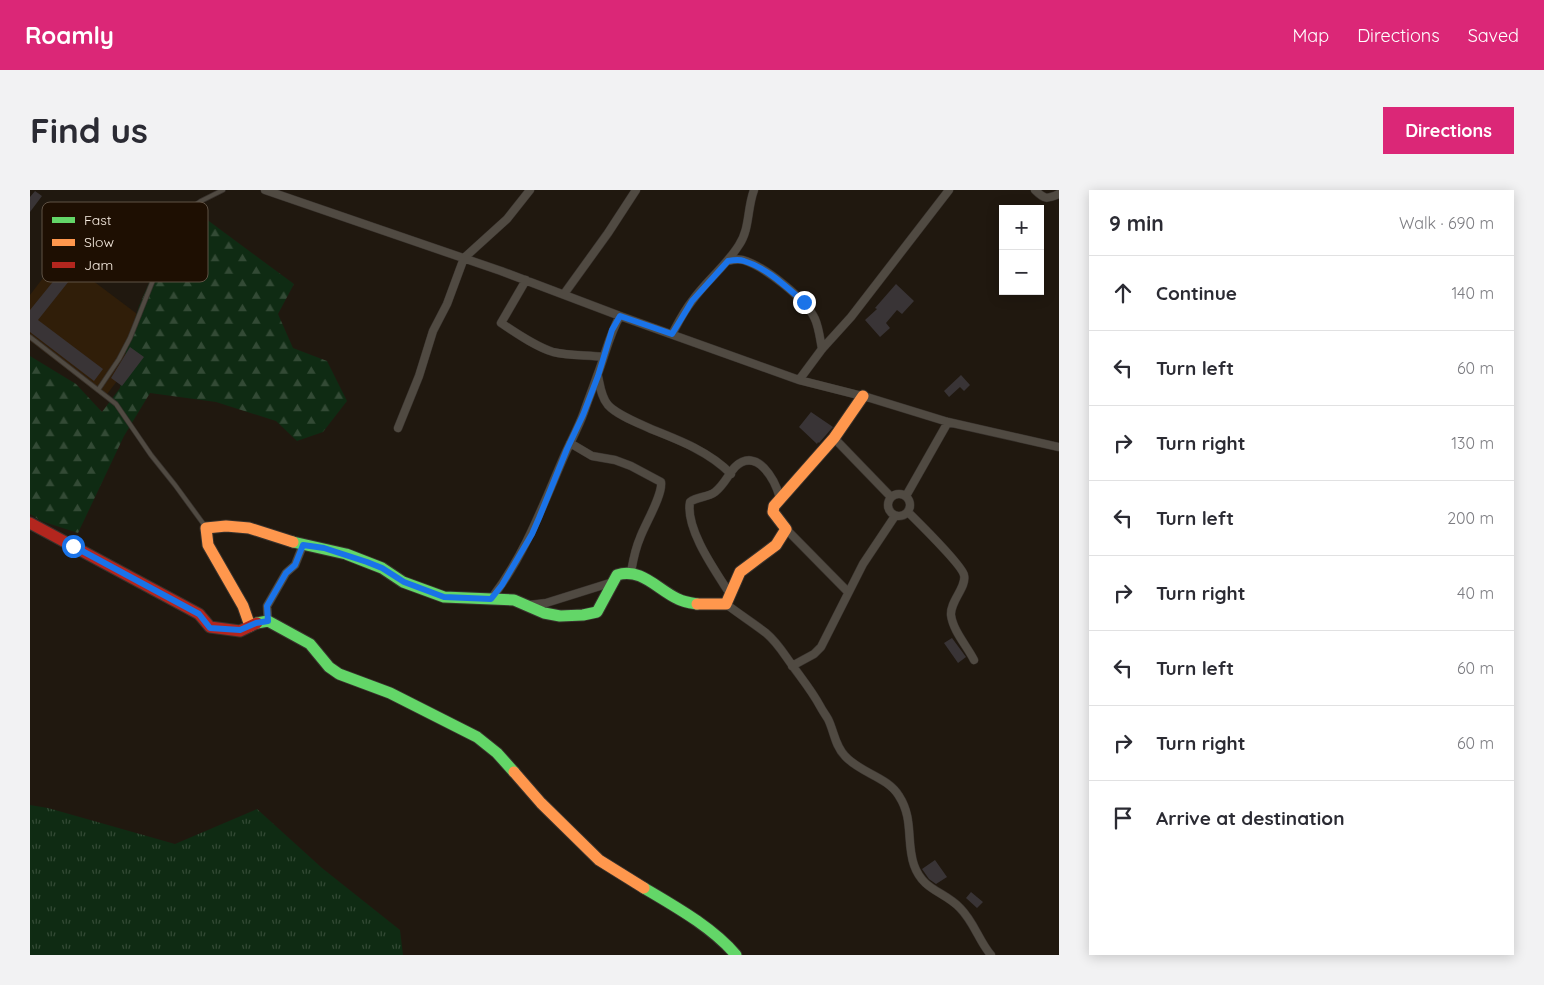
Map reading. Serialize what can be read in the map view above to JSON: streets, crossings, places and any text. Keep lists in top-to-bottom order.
{
  "legend": ["Fast", "Slow", "Jam"],
  "page": {
    "header": "Roamly",
    "nav": ["Map", "Directions", "Saved"],
    "buttons": "Directions",
    "title": "Find us",
    "heading": ["9 min", "Walk · 690 m"],
    "map_buttons": ["+", "−"],
    "list": [
      ["Continue", "140 m"],
      ["Turn left", "60 m"],
      ["Turn right", "130 m"],
      ["Turn left", "200 m"],
      ["Turn right", "40 m"],
      ["Turn left", "60 m"],
      ["Turn right", "60 m"],
      "Arrive at destination"
    ]
  }
}
